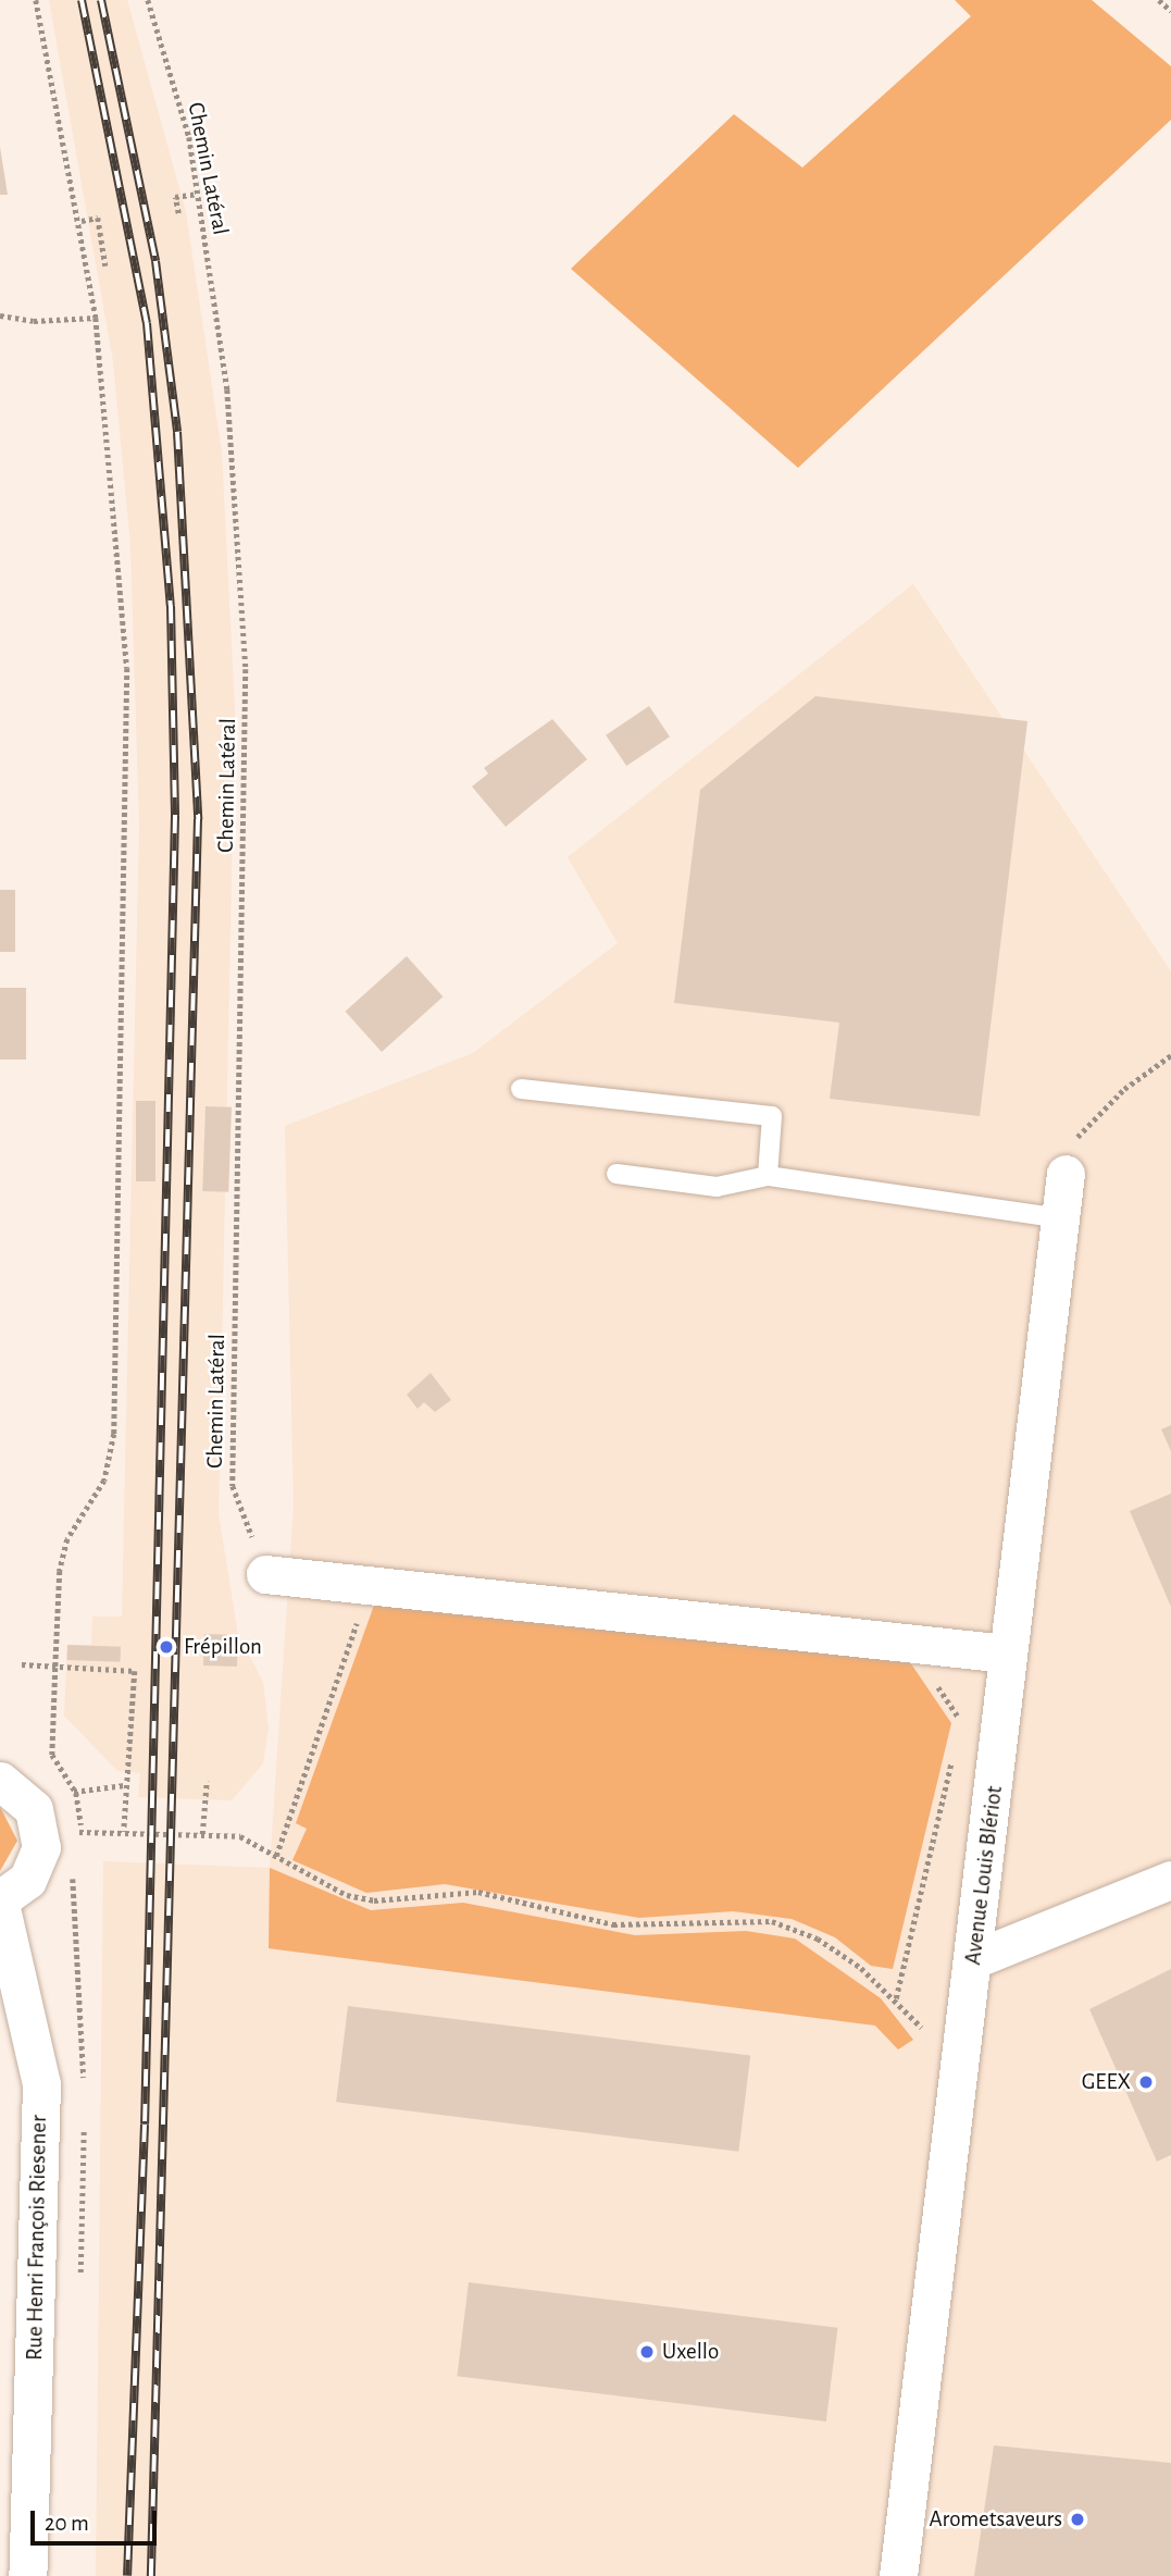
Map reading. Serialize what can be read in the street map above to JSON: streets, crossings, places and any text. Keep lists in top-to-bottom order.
{
  "streets": {
    "street": ["Avenue Louis Blériot", "Rue Henri François Riesener"],
    "path": ["Chemin Latéral"]
  },
  "places": [
    "Frépillon",
    "GEEX",
    "Uxello",
    "Arometsaveurs"
  ],
  "scale_bar": "20 m"
}
